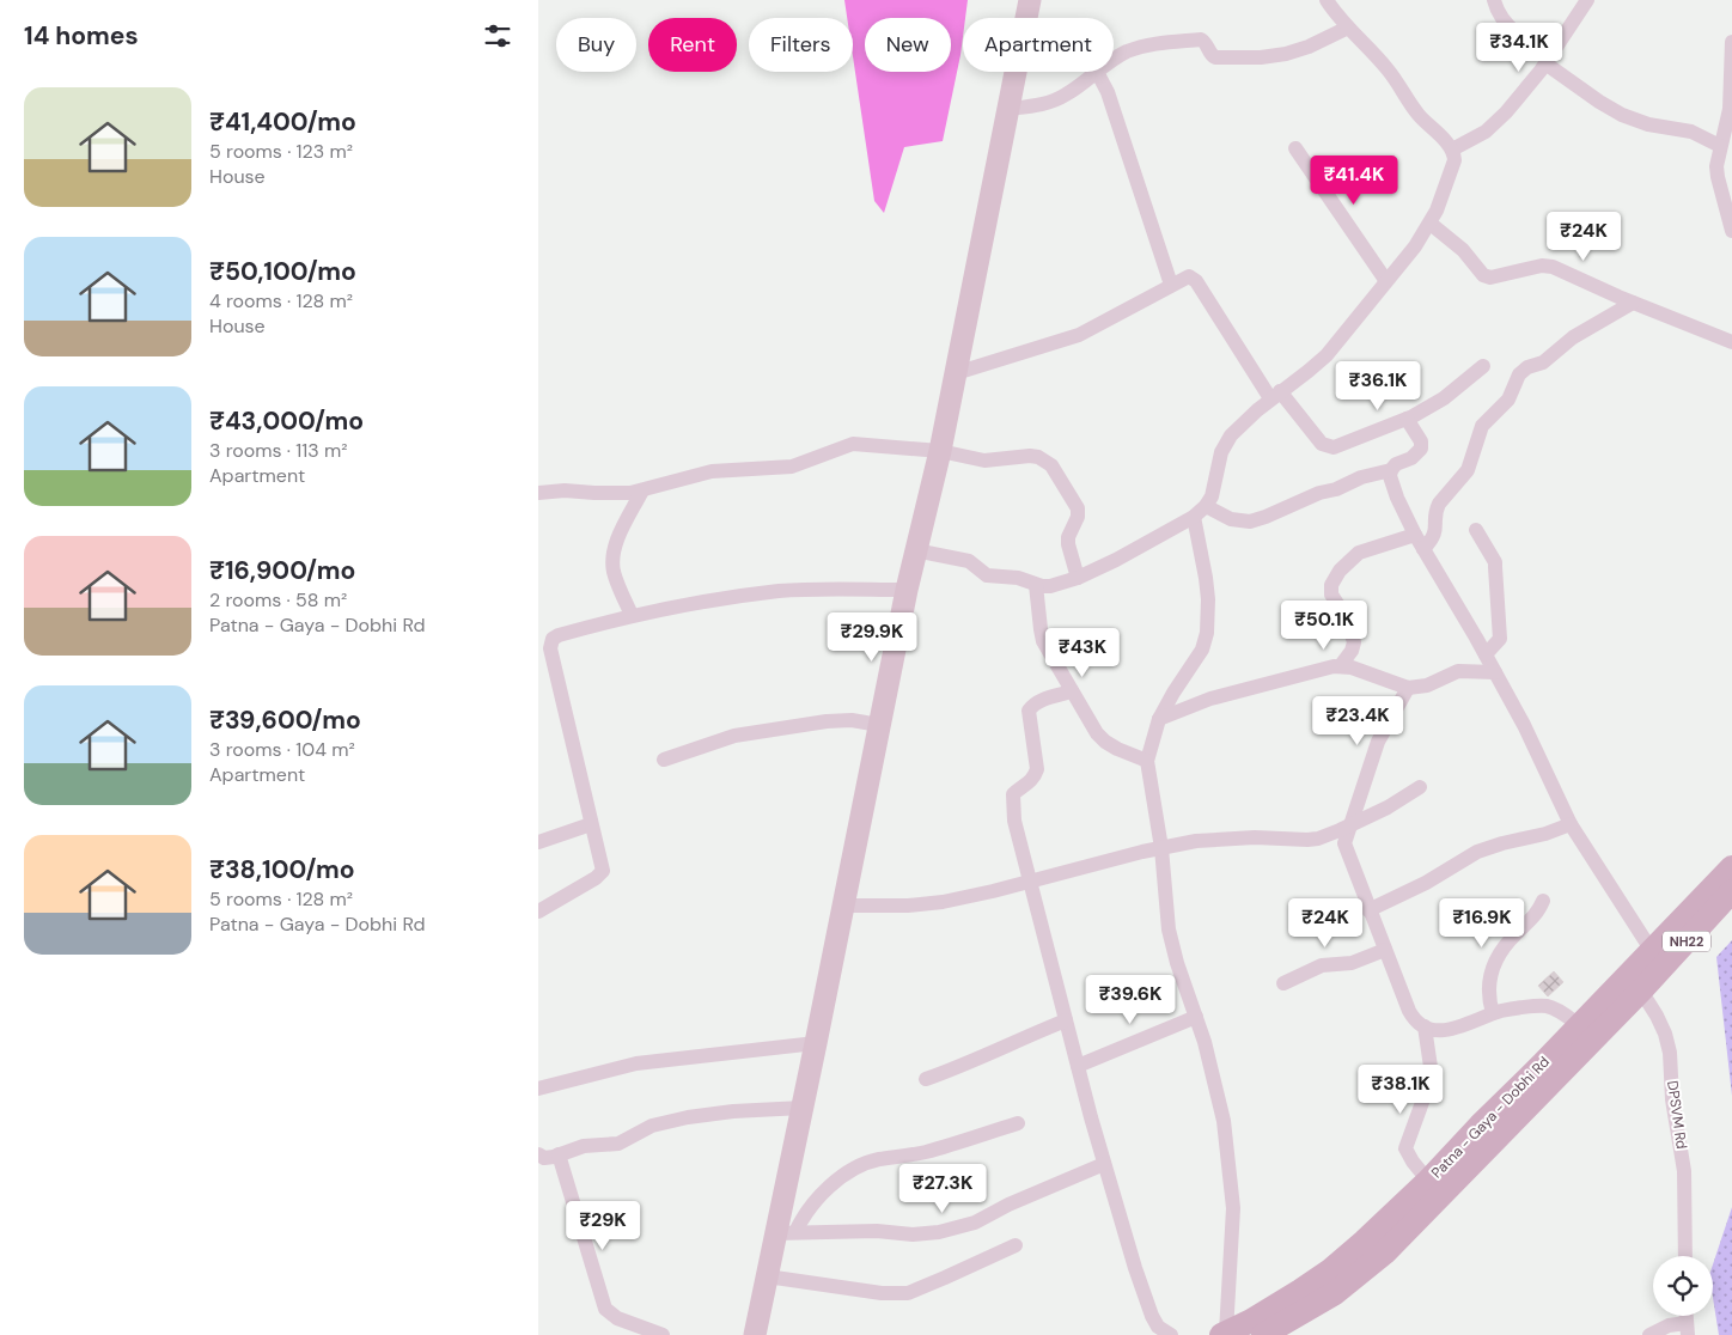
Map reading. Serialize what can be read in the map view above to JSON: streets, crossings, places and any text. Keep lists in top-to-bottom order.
{
  "streets": {
    "main road": ["NH22", "Patna - Gaya - Dobhi Rd"],
    "street": ["DPSVM Rd"]
  },
  "crossings": [
    ["DPSVM Rd", "Patna - Gaya - Dobhi Rd"]
  ],
  "page": {
    "heading": "14 homes",
    "chip": [
      "Buy",
      "Rent",
      "Filters",
      "New",
      "Apartment"
    ],
    "price": [
      "₹34.1K",
      "₹41.4K",
      "₹24K",
      "₹36.1K",
      "₹50.1K",
      "₹29.9K",
      "₹43K",
      "₹23.4K",
      "₹24K",
      "₹16.9K",
      "₹39.6K",
      "₹38.1K",
      "₹27.3K",
      "₹29K"
    ],
    "list": [
      {
        "name": "₹41,400/mo",
        "note": "5 rooms · 123 m² · House"
      },
      {
        "name": "₹50,100/mo",
        "note": "4 rooms · 128 m² · House"
      },
      {
        "name": "₹43,000/mo",
        "note": "3 rooms · 113 m² · Apartment"
      },
      {
        "name": "₹16,900/mo",
        "note": "2 rooms · 58 m² · Patna - Gaya - Dobhi Rd"
      },
      {
        "name": "₹39,600/mo",
        "note": "3 rooms · 104 m² · Apartment"
      },
      {
        "name": "₹38,100/mo",
        "note": "5 rooms · 128 m² · Patna - Gaya - Dobhi Rd"
      }
    ]
  }
}
